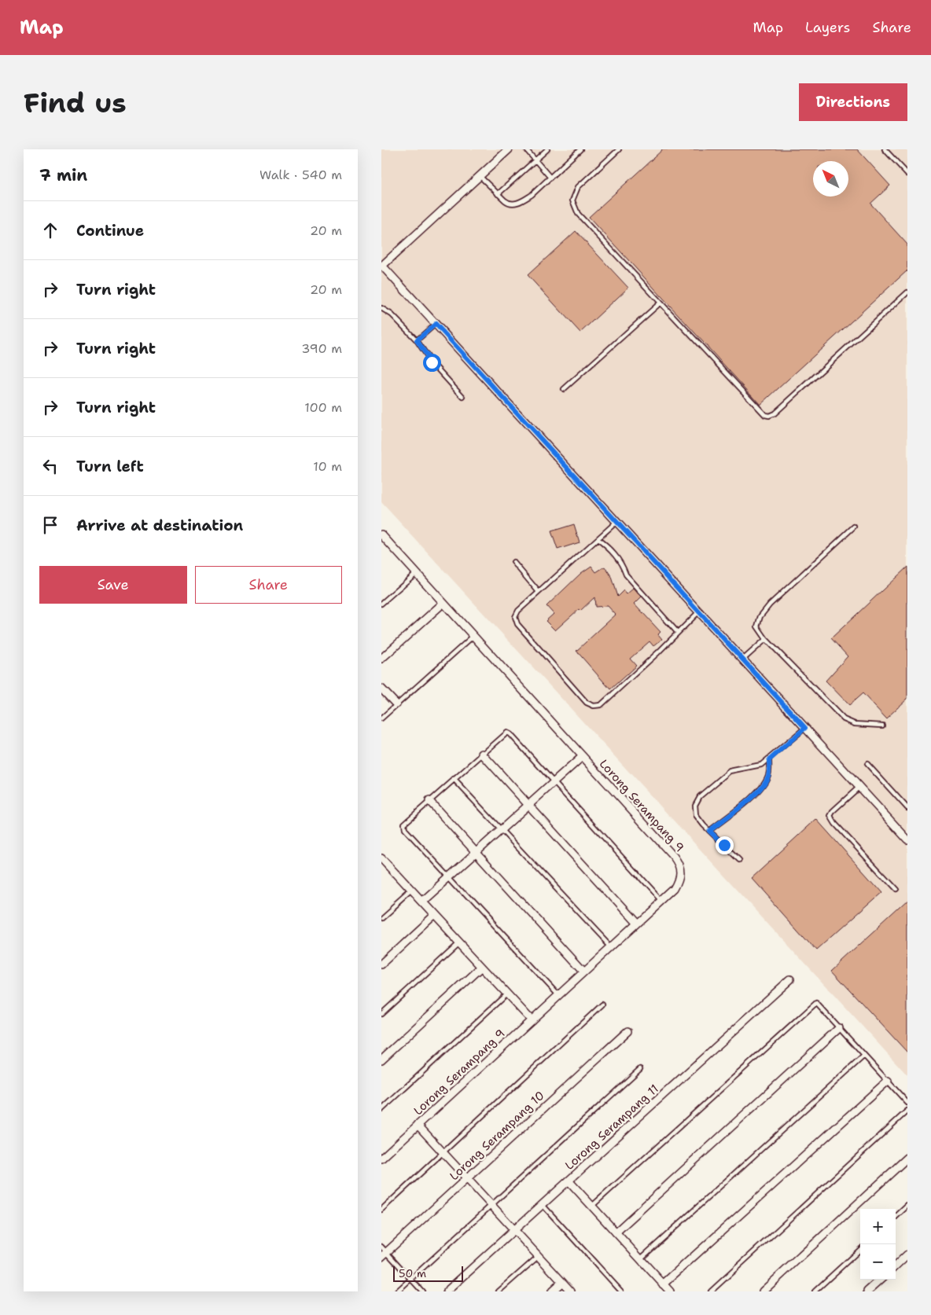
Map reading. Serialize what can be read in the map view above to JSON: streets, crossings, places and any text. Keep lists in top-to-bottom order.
{
  "streets": {
    "street": ["Lorong Serampang 9", "Lorong Serampang 11", "Lorong Serampang 10"]
  },
  "scale_bar": "50 m",
  "north": "top left",
  "page": {
    "header": "Map",
    "nav": ["Map", "Layers", "Share"],
    "buttons": [
      "Directions",
      ["Save", "Share"]
    ],
    "title": "Find us",
    "heading": ["7 min", "Walk · 540 m"],
    "list": [
      ["Continue", "20 m"],
      ["Turn right", "20 m"],
      ["Turn right", "390 m"],
      ["Turn right", "100 m"],
      ["Turn left", "10 m"],
      "Arrive at destination"
    ],
    "map_buttons": ["+", "−"],
    "scale": "50 m"
  }
}
